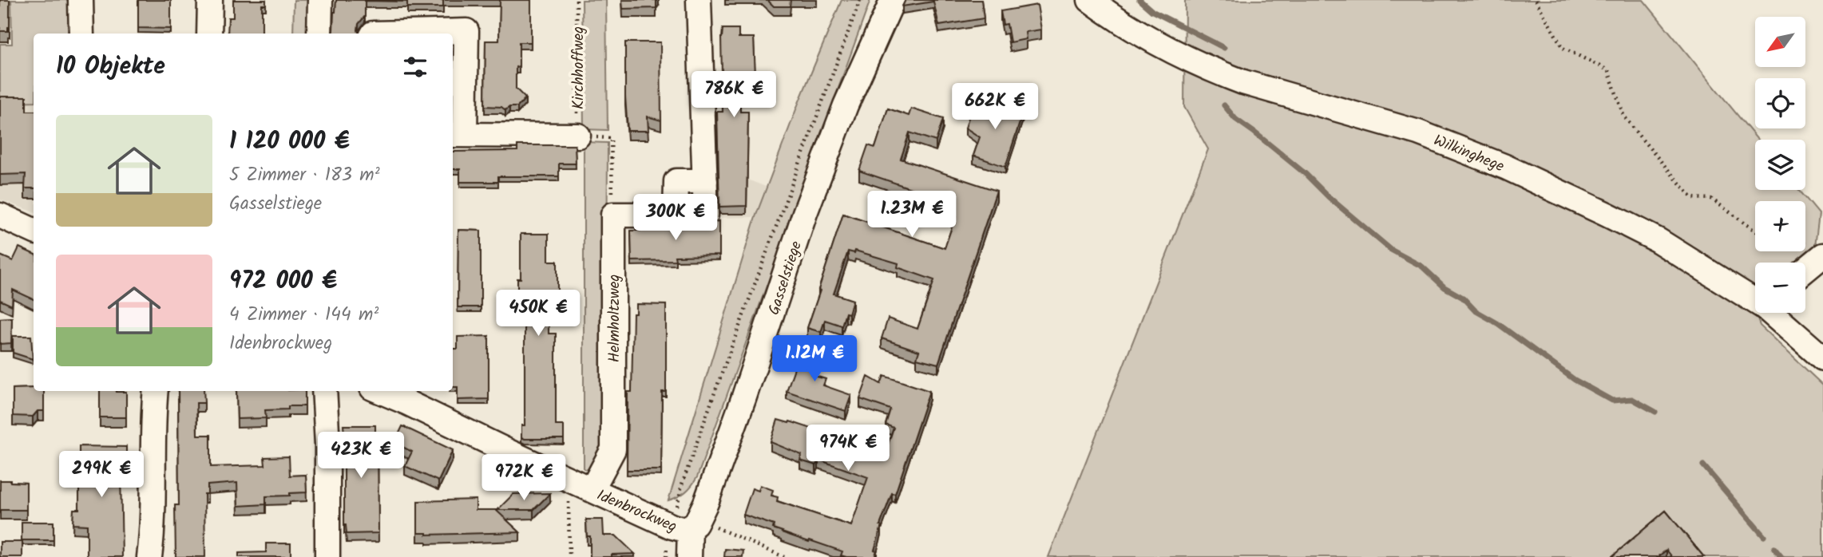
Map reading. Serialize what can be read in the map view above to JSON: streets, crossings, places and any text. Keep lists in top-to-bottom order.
{
  "streets": {
    "street": [
      "Wilkinghege",
      "Gasselstiege",
      "Helmholtzweg",
      "Idenbrockweg"
    ],
    "path": ["Kirchhoffweg"]
  },
  "crossings": [
    ["Gasselstiege", "Idenbrockweg"],
    ["Helmholtzweg", "Idenbrockweg"]
  ],
  "north": "bottom left",
  "page": {
    "map_buttons": ["+", "−"],
    "heading": "10 Objekte",
    "price": [
      "786K €",
      "662K €",
      "1.23M €",
      "300K €",
      "450K €",
      "1.12M €",
      "974K €",
      "423K €",
      "299K €",
      "972K €"
    ],
    "list": [
      {
        "name": "1 120 000 €",
        "note": "5 Zimmer · 183 m² · Gasselstiege"
      },
      {
        "name": "972 000 €",
        "note": "4 Zimmer · 144 m² · Idenbrockweg"
      }
    ]
  }
}
